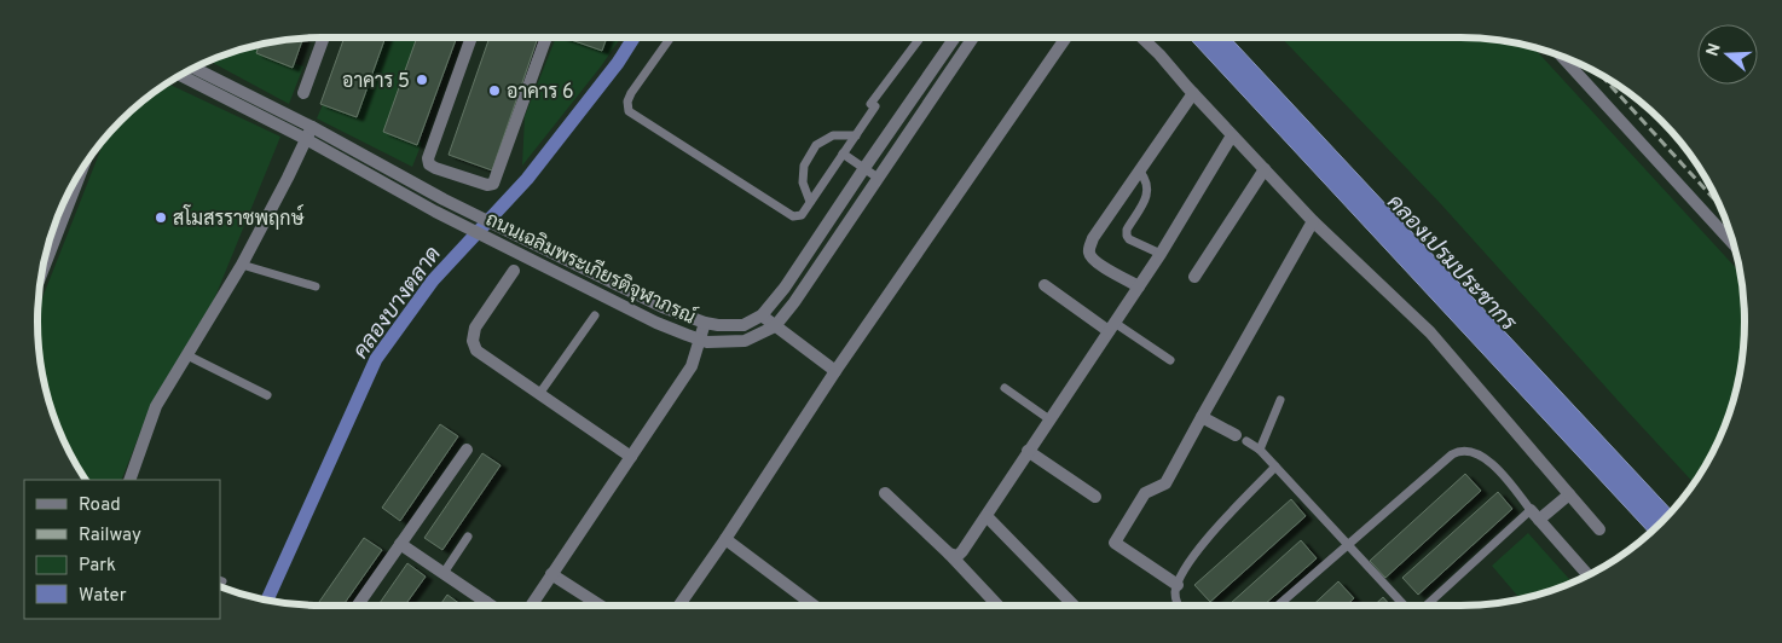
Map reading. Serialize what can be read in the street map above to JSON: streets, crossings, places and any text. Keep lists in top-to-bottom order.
{
  "streets": {
    "street": ["ถนนเฉลิมพระเกียรติจุฬาภรณ์"]
  },
  "water": ["คลองเปรมประชากร", "คลองบางตลาด"],
  "places": ["อาคาร 5", "อาคาร 6", "สโมสรราชพฤกษ์"],
  "legend": [
    "Road",
    "Railway",
    "Park",
    "Water"
  ],
  "north": "left"
}
